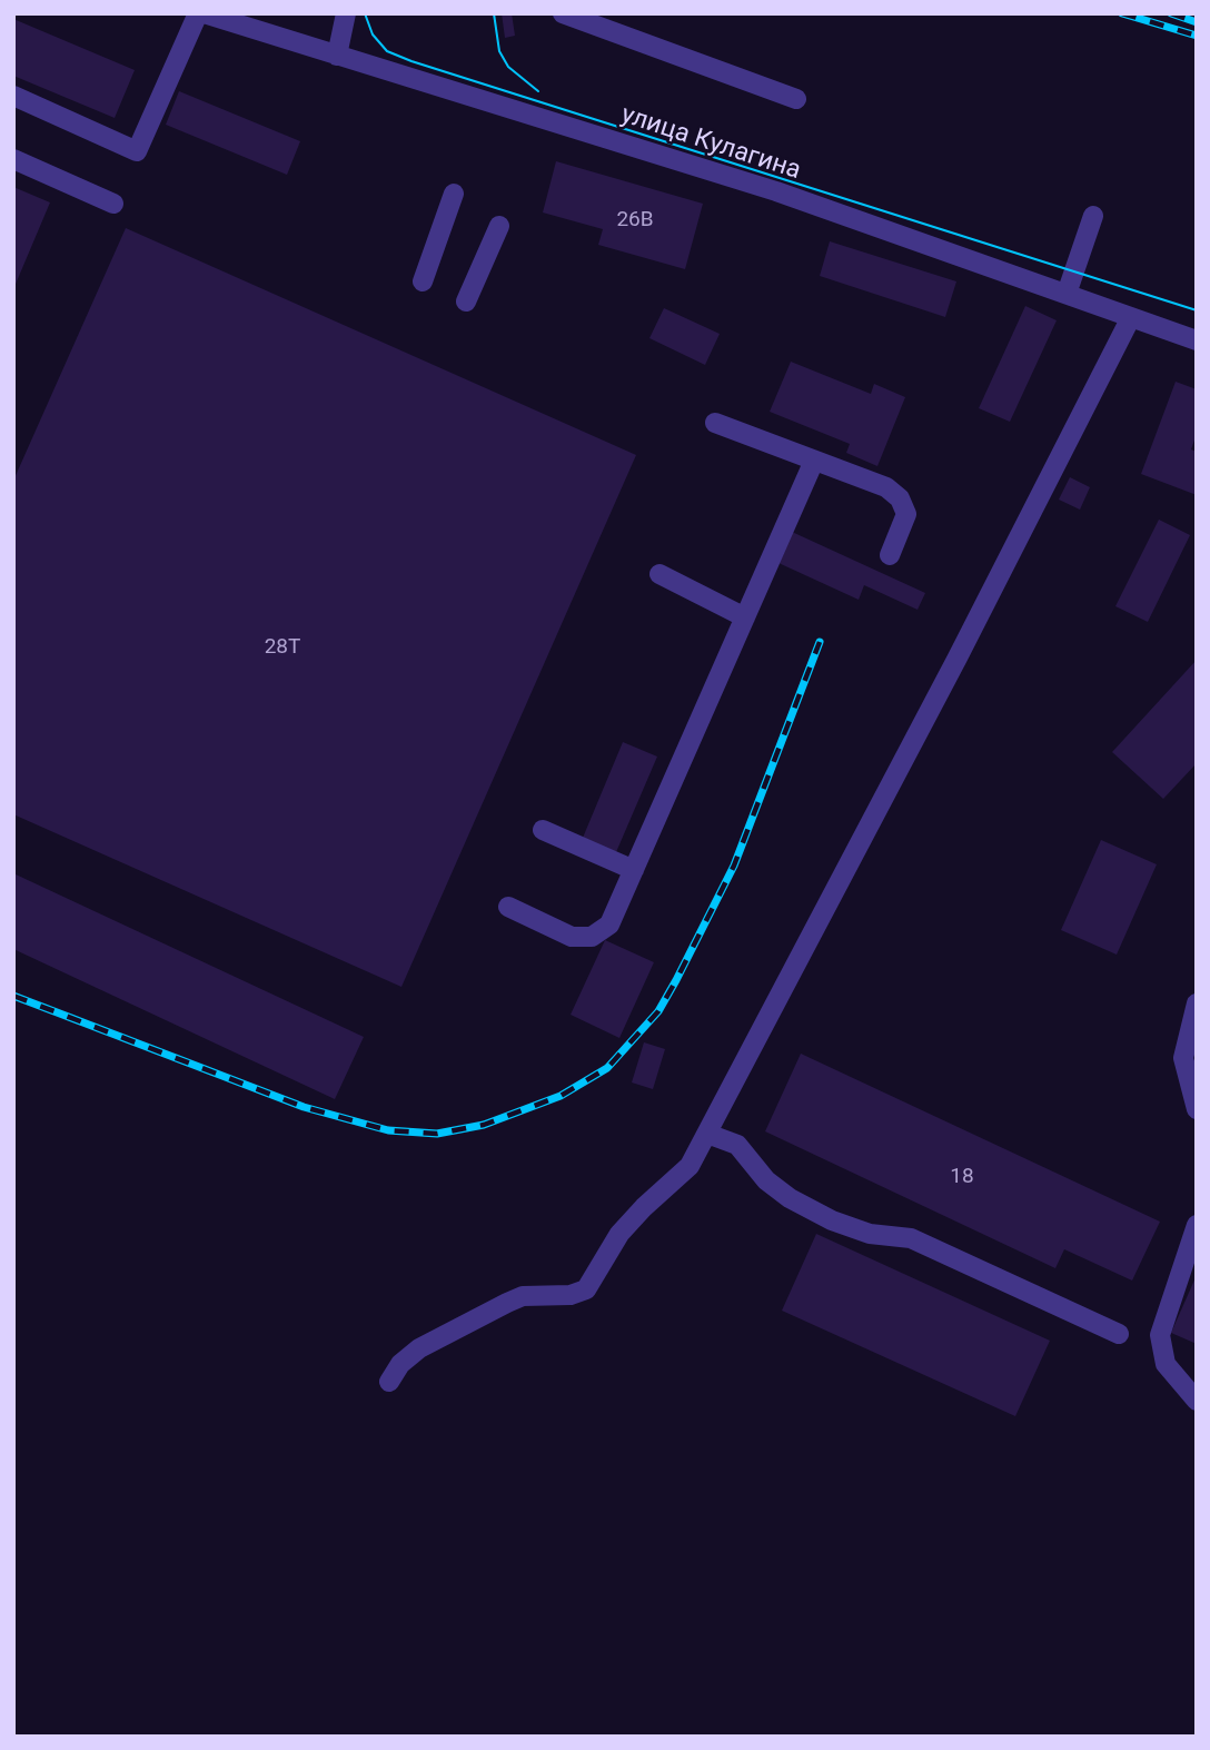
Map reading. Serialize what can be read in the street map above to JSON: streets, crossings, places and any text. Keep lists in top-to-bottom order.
{
  "streets": {
    "street": ["улица Кулагина"]
  },
  "house_numbers": ["26В", "28Т", "18"]
}
